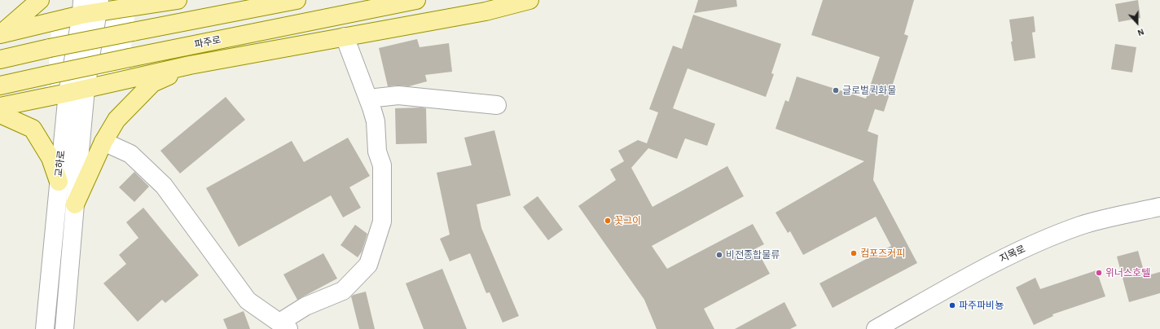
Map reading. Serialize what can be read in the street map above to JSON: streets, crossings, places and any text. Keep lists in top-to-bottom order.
{
  "streets": {
    "main road": ["파주로"],
    "street": ["교하로", "지목로"]
  },
  "places": [
    "글로벌퀵화물",
    "꼿그이",
    "컴포즈커피",
    "비전종합물류",
    "위너스호텔",
    "파주파비뇽"
  ],
  "north": "bottom"
}
